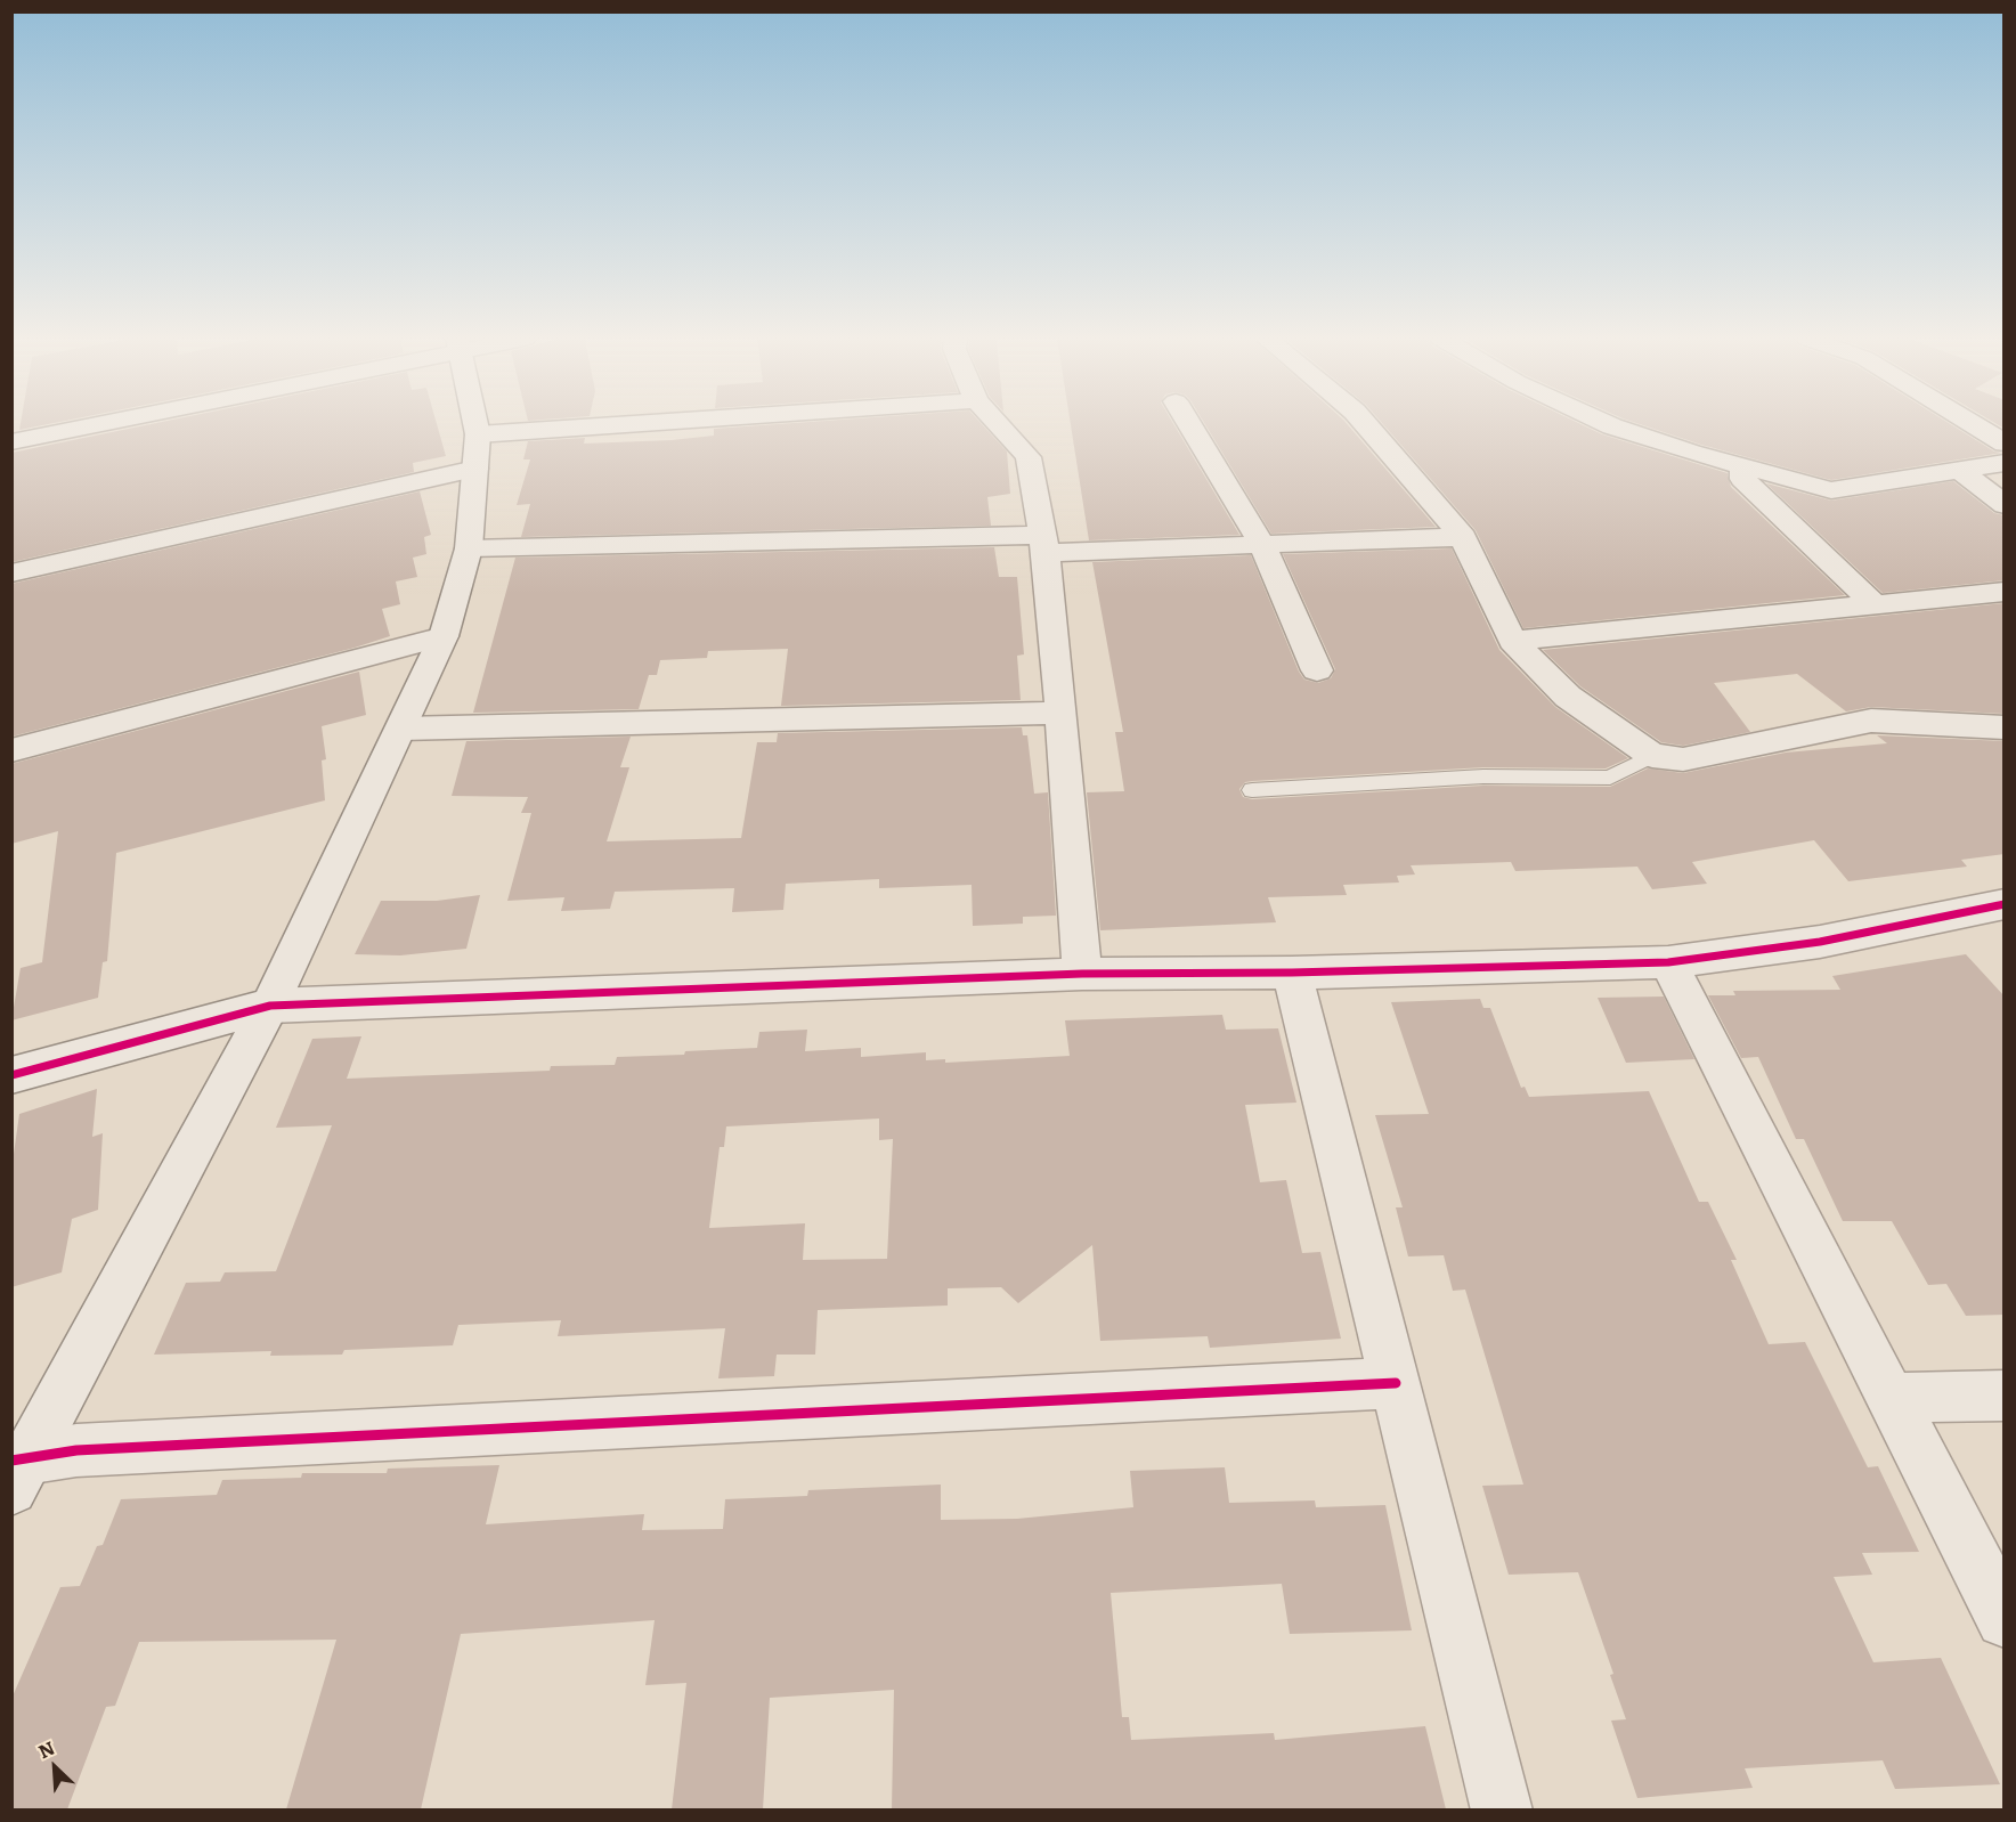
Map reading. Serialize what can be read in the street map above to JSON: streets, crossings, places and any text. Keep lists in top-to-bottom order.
{
  "north": "top left"
}
